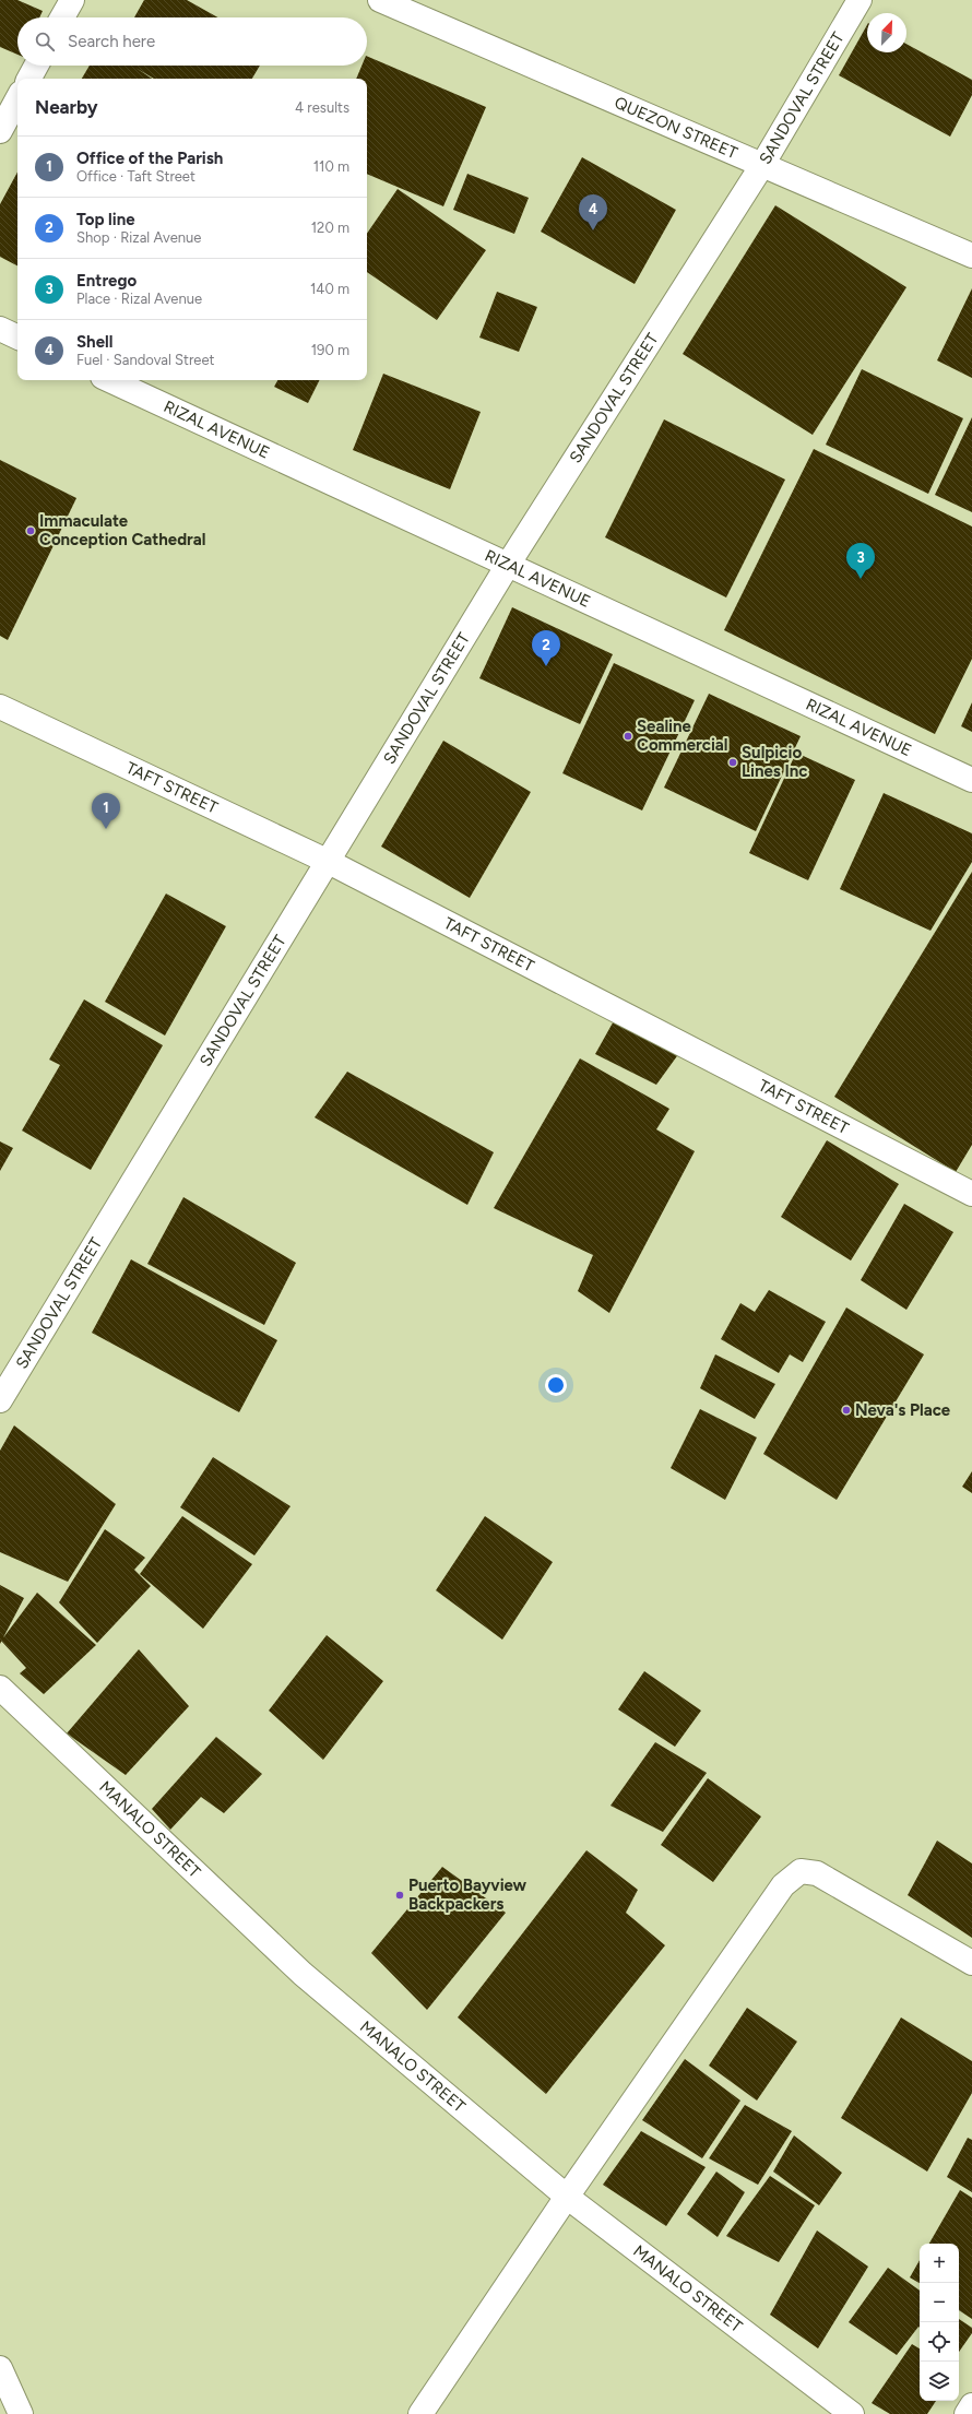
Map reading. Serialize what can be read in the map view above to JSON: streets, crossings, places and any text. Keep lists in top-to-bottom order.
{
  "streets": {
    "street": [
      "SANDOVAL STREET",
      "QUEZON STREET",
      "RIZAL AVENUE",
      "TAFT STREET",
      "MANALO STREET"
    ]
  },
  "crossings": [
    ["SANDOVAL STREET", "QUEZON STREET"],
    ["SANDOVAL STREET", "RIZAL AVENUE"],
    ["SANDOVAL STREET", "TAFT STREET"]
  ],
  "places": [
    "Immaculate Conception Cathedral",
    "Sealine Commercial",
    "Sulpicio Lines Inc",
    "Neva's Place",
    "Puerto Bayview Backpackers"
  ],
  "north": "top right",
  "page": {
    "search": "Search here",
    "heading": ["Nearby", "4 results"],
    "list": [
      {
        "mark": "1",
        "name": "Office of the Parish",
        "note": "Office · Taft Street",
        "value": "110 m"
      },
      {
        "mark": "2",
        "name": "Top line",
        "note": "Shop · Rizal Avenue",
        "value": "120 m"
      },
      {
        "mark": "3",
        "name": "Entrego",
        "note": "Place · Rizal Avenue",
        "value": "140 m"
      },
      {
        "mark": "4",
        "name": "Shell",
        "note": "Fuel · Sandoval Street",
        "value": "190 m"
      }
    ],
    "pins": [
      "4",
      "3",
      "2",
      "1"
    ],
    "map_buttons": ["+", "−"]
  }
}
